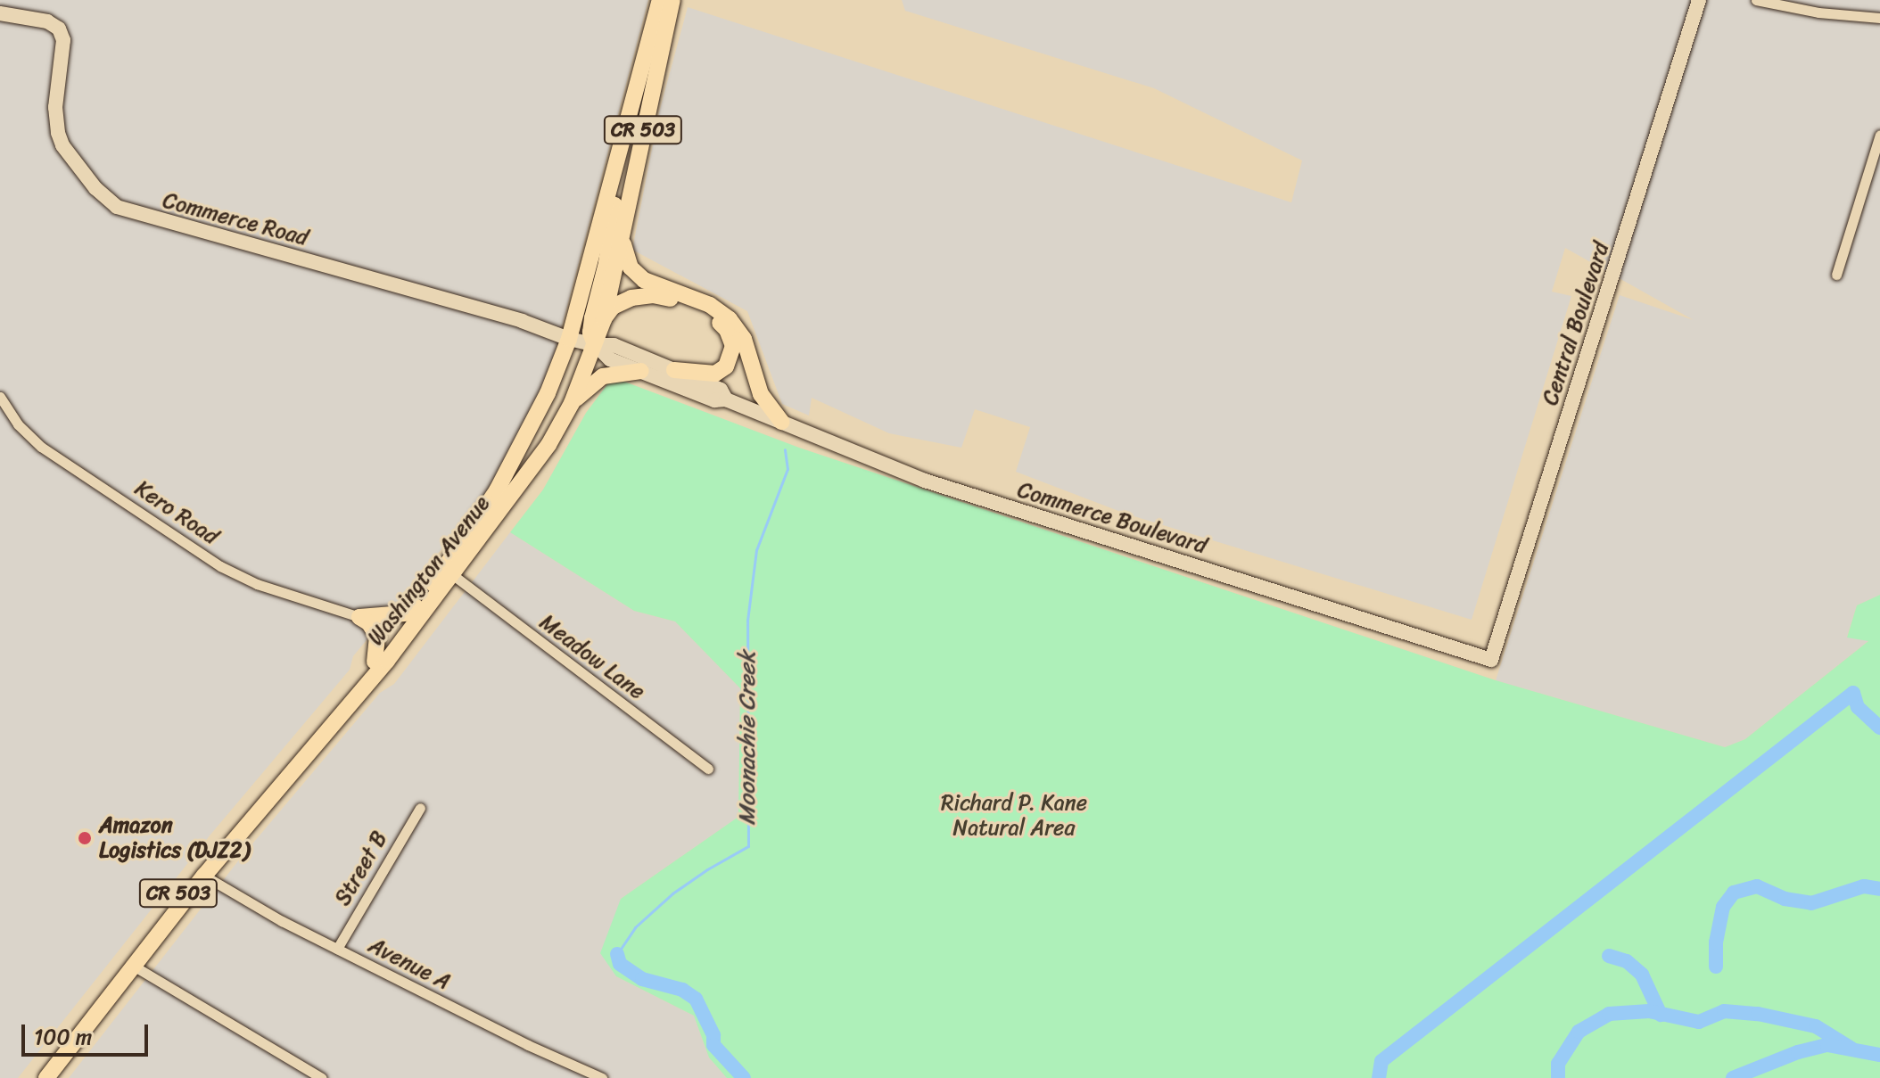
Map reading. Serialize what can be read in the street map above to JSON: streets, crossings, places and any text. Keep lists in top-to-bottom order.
{
  "streets": {
    "main road": ["CR 503", "Washington Avenue"],
    "street": [
      "Commerce Road",
      "Central Boulevard",
      "Kero Road",
      "Commerce Boulevard",
      "Meadow Lane",
      "Street B",
      "Avenue A"
    ]
  },
  "crossings": [
    ["Commerce Road", "Commerce Boulevard"],
    ["Commerce Road", "Washington Avenue"],
    ["Central Boulevard", "Commerce Boulevard"],
    ["Commerce Boulevard", "Washington Avenue"],
    ["Washington Avenue", "Meadow Lane"],
    ["Washington Avenue", "Avenue A"],
    ["Street B", "Avenue A"]
  ],
  "water": ["Moonachie Creek"],
  "parks": ["Richard P. Kane Natural Area"],
  "places": ["Amazon Logistics (DJZ2)"],
  "scale_bar": "100 m"
}
